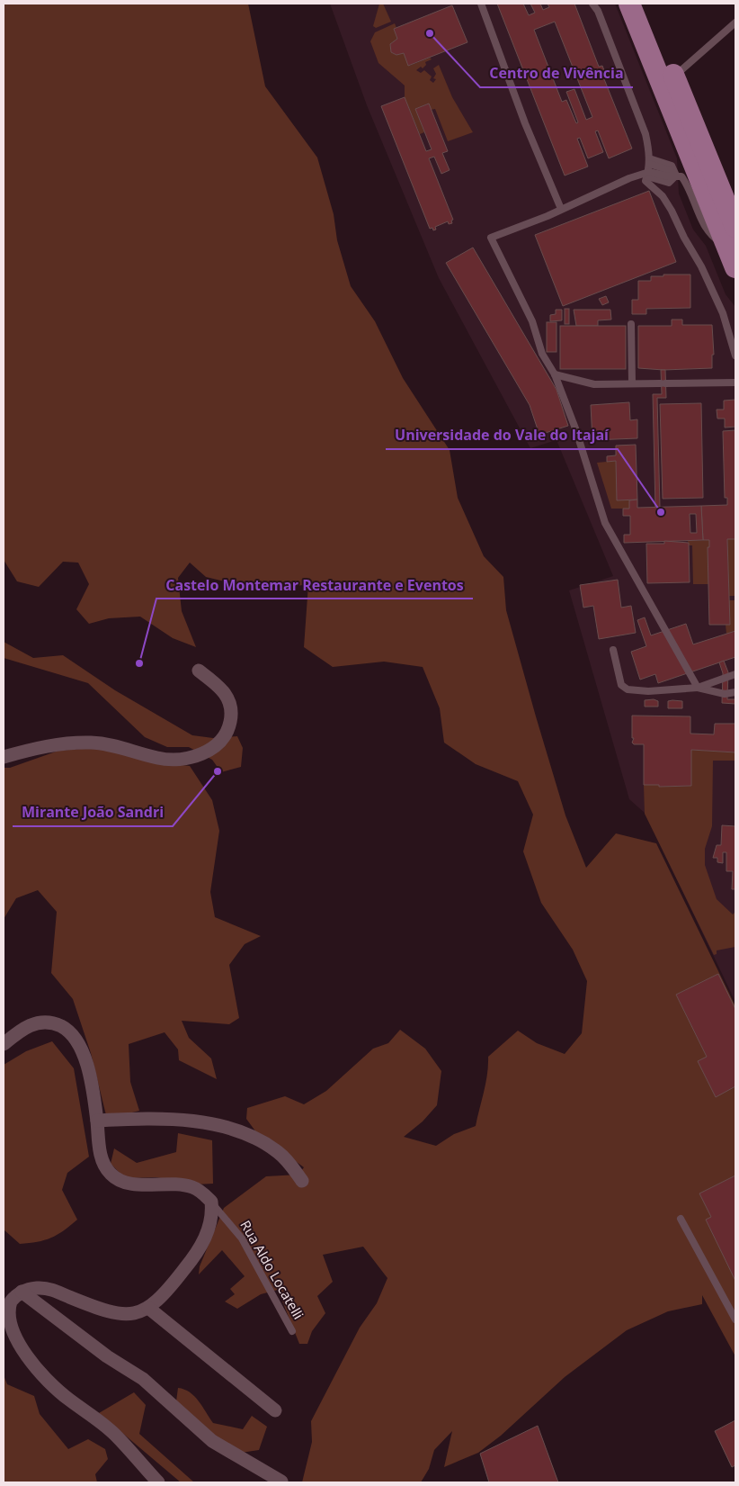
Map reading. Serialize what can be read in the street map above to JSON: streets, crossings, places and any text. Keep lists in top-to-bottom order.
{
  "streets": {
    "lane": ["Rua Aldo Locatelli"]
  },
  "places": [
    "Centro de Vivência",
    "Universidade do Vale do Itajaí",
    "Castelo Montemar Restaurante e Eventos",
    "Mirante João Sandri"
  ]
}
